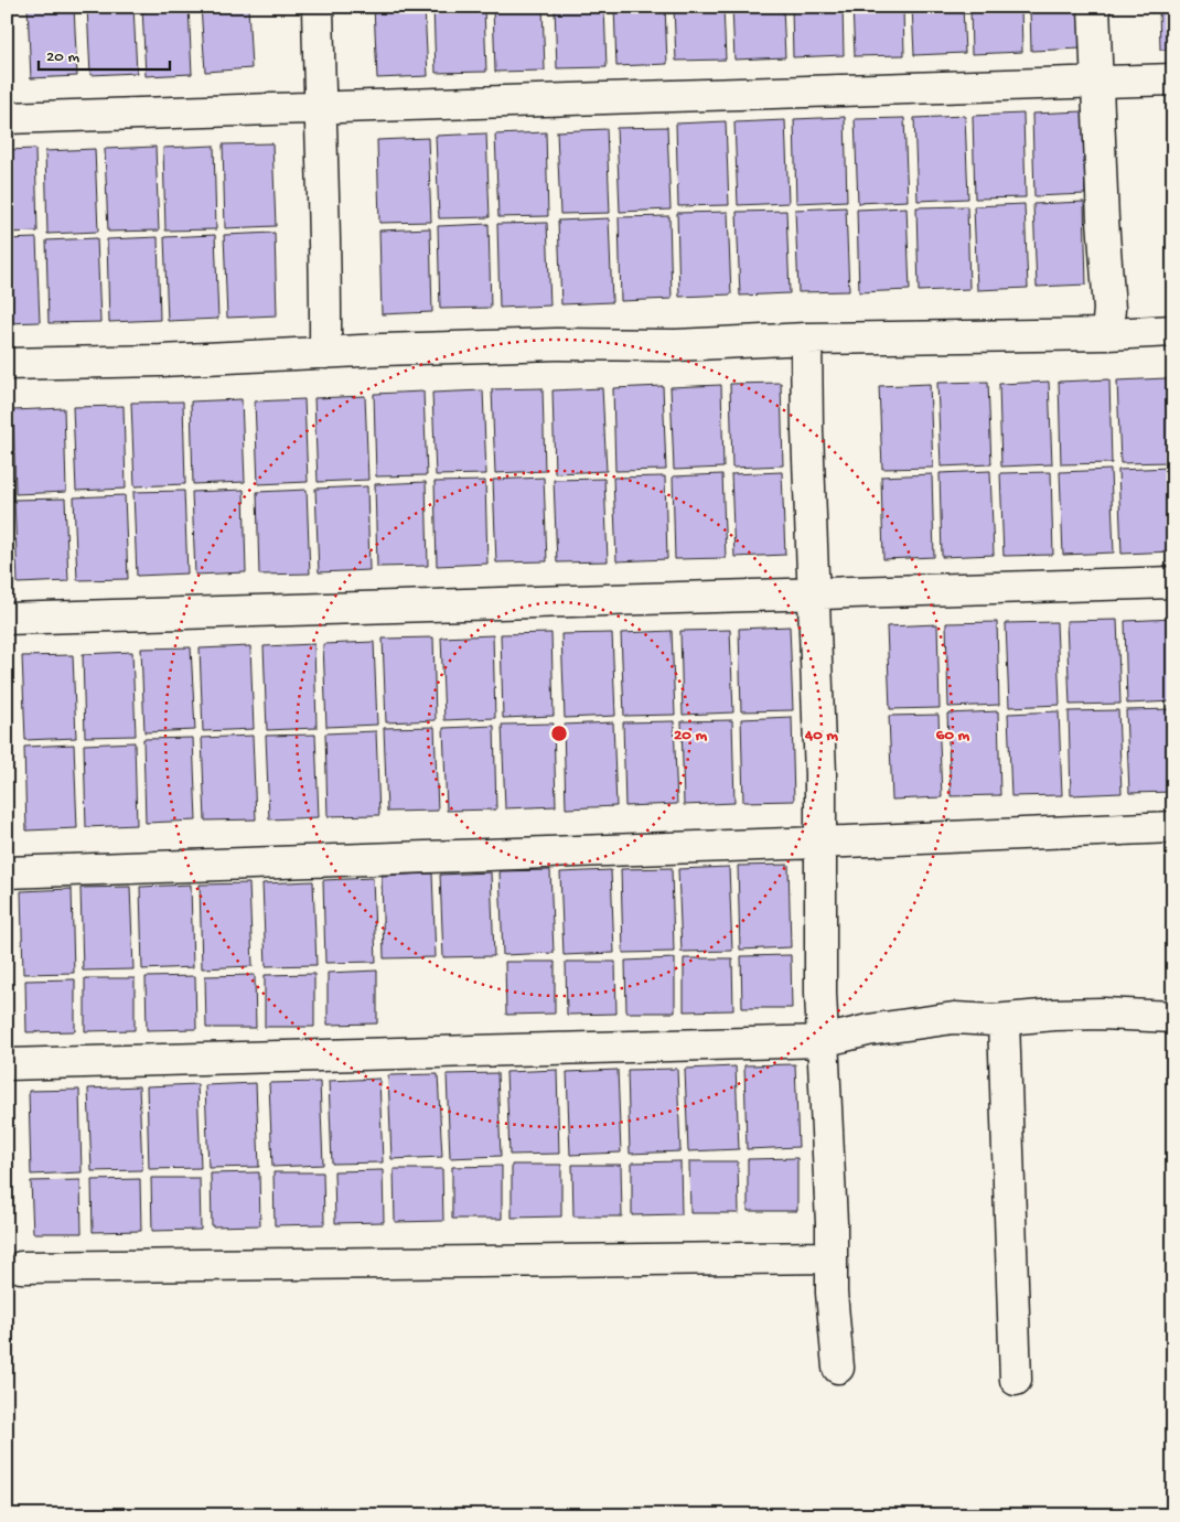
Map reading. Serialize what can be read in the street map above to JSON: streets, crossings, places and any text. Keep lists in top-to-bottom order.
{
  "scale_bar": "20 m",
  "rings": ["20 m", "40 m", "60 m"]
}
